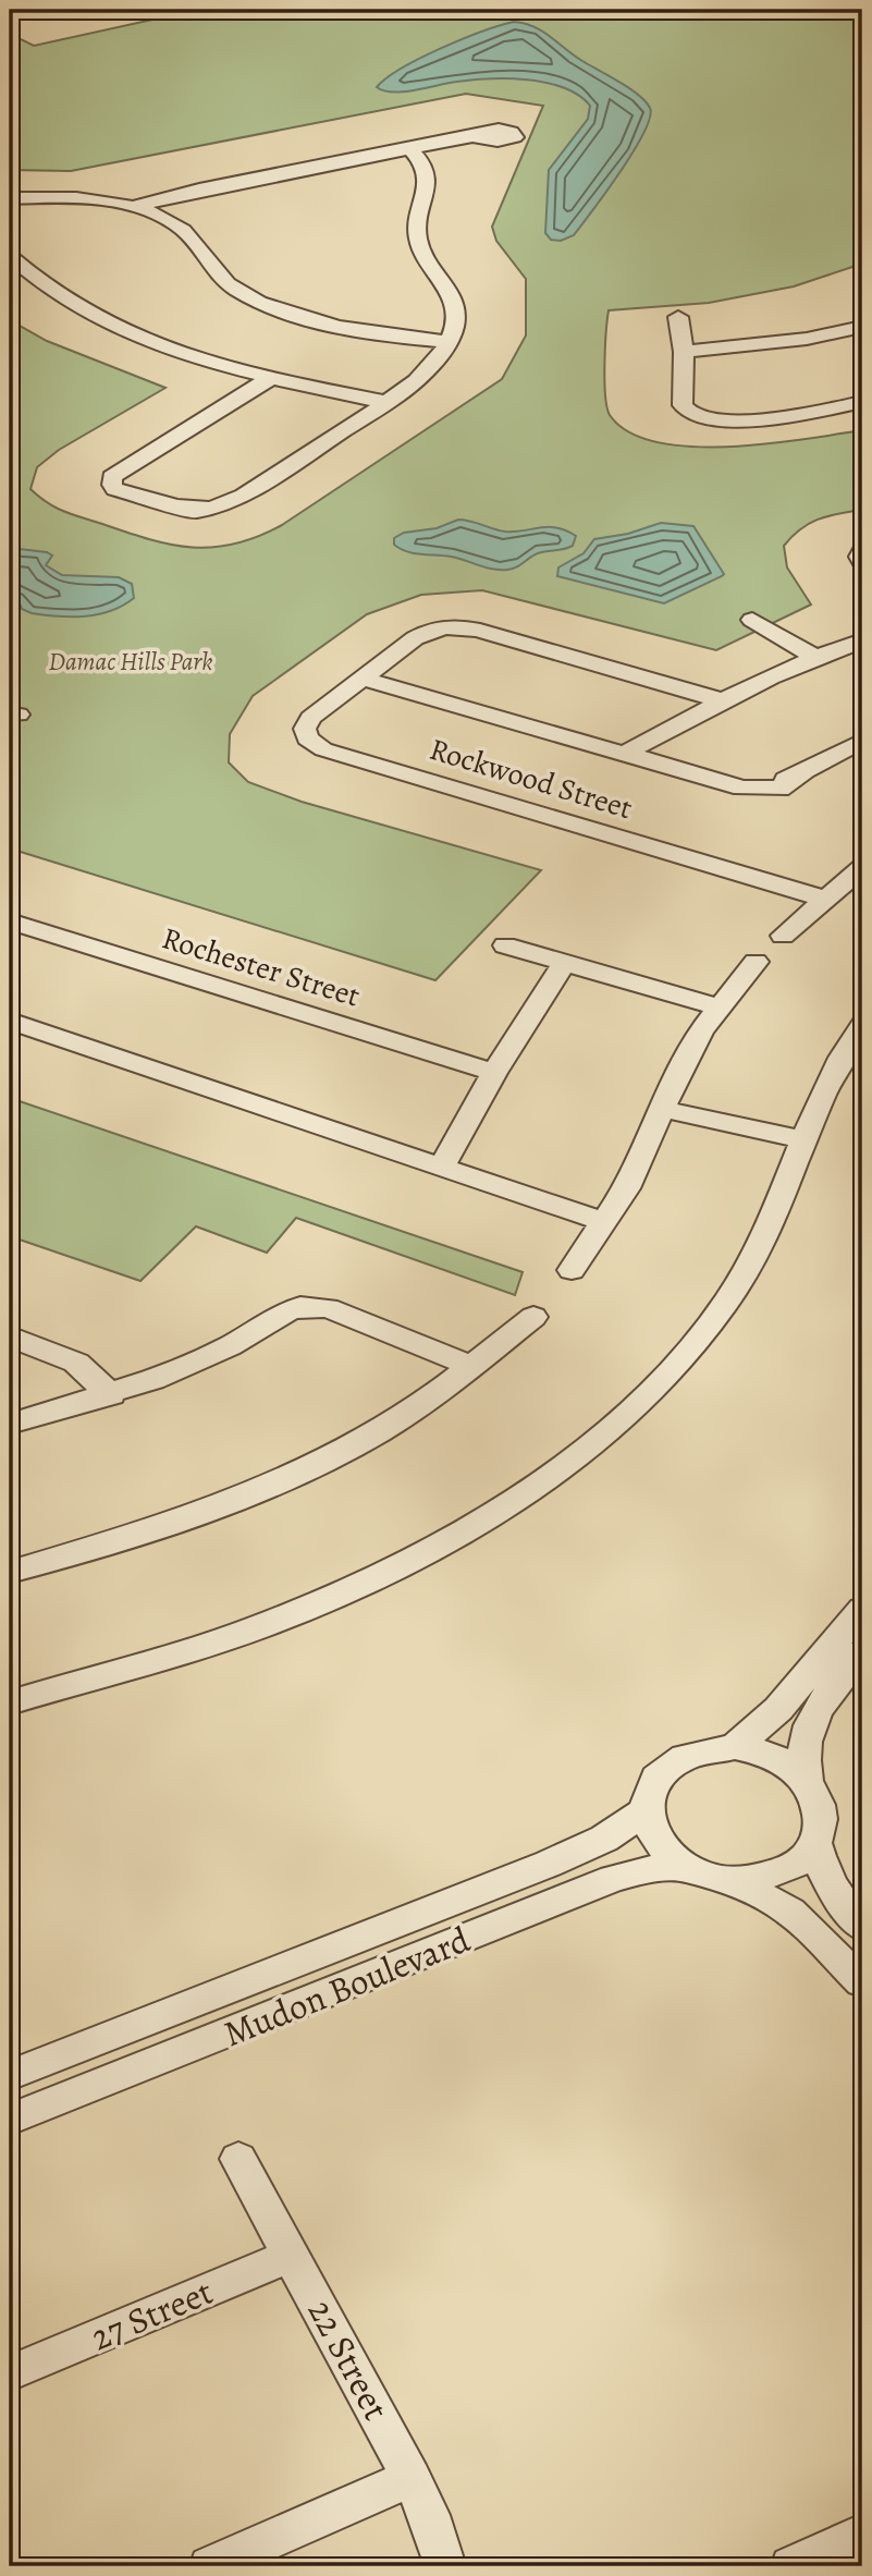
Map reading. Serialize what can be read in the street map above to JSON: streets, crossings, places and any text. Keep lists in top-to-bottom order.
{
  "streets": {
    "street": [
      "Rockwood Street",
      "Rochester Street",
      "Mudon Boulevard",
      "27 Street",
      "22 Street"
    ]
  },
  "crossings": [
    ["27 Street", "22 Street"]
  ],
  "parks": ["Damac Hills Park"]
}
